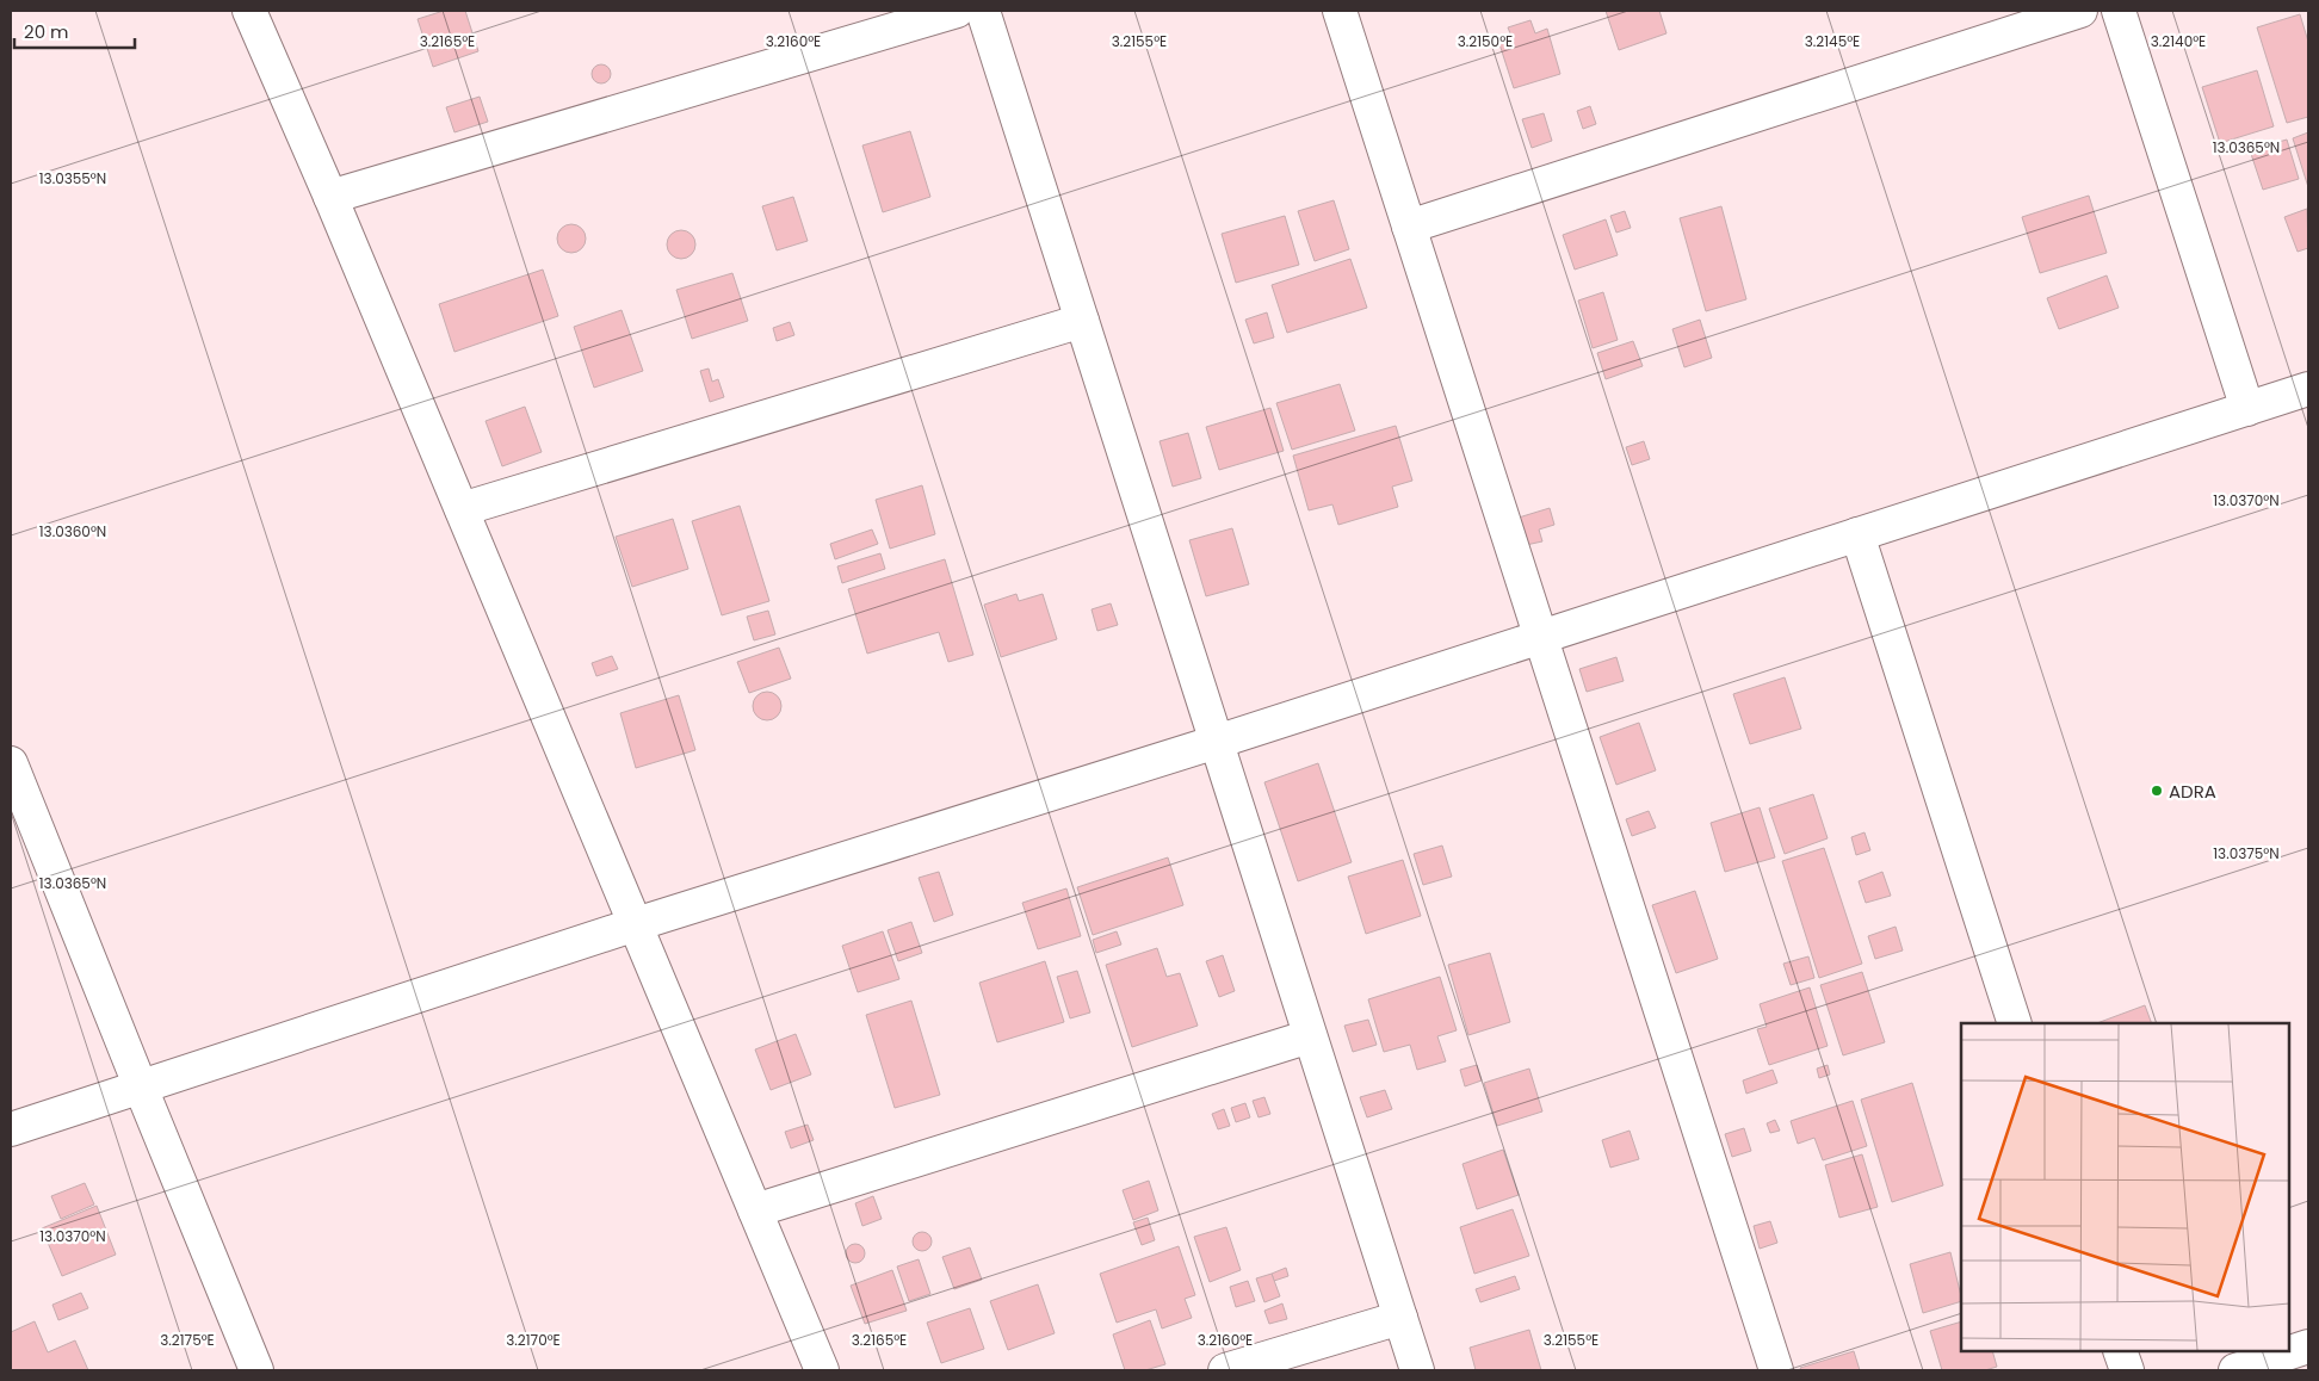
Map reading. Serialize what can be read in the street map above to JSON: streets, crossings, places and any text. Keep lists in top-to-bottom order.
{
  "places": ["ADRA"],
  "scale_bar": "20 m",
  "coordinates": [
    "3.2165°E",
    "3.2160°E",
    "3.2155°E",
    "3.2150°E",
    "3.2145°E",
    "3.2140°E",
    "13.0365°N",
    "13.0355°N",
    "13.0370°N",
    "13.0360°N",
    "13.0375°N",
    "3.2175°E",
    "3.2170°E"
  ]
}
